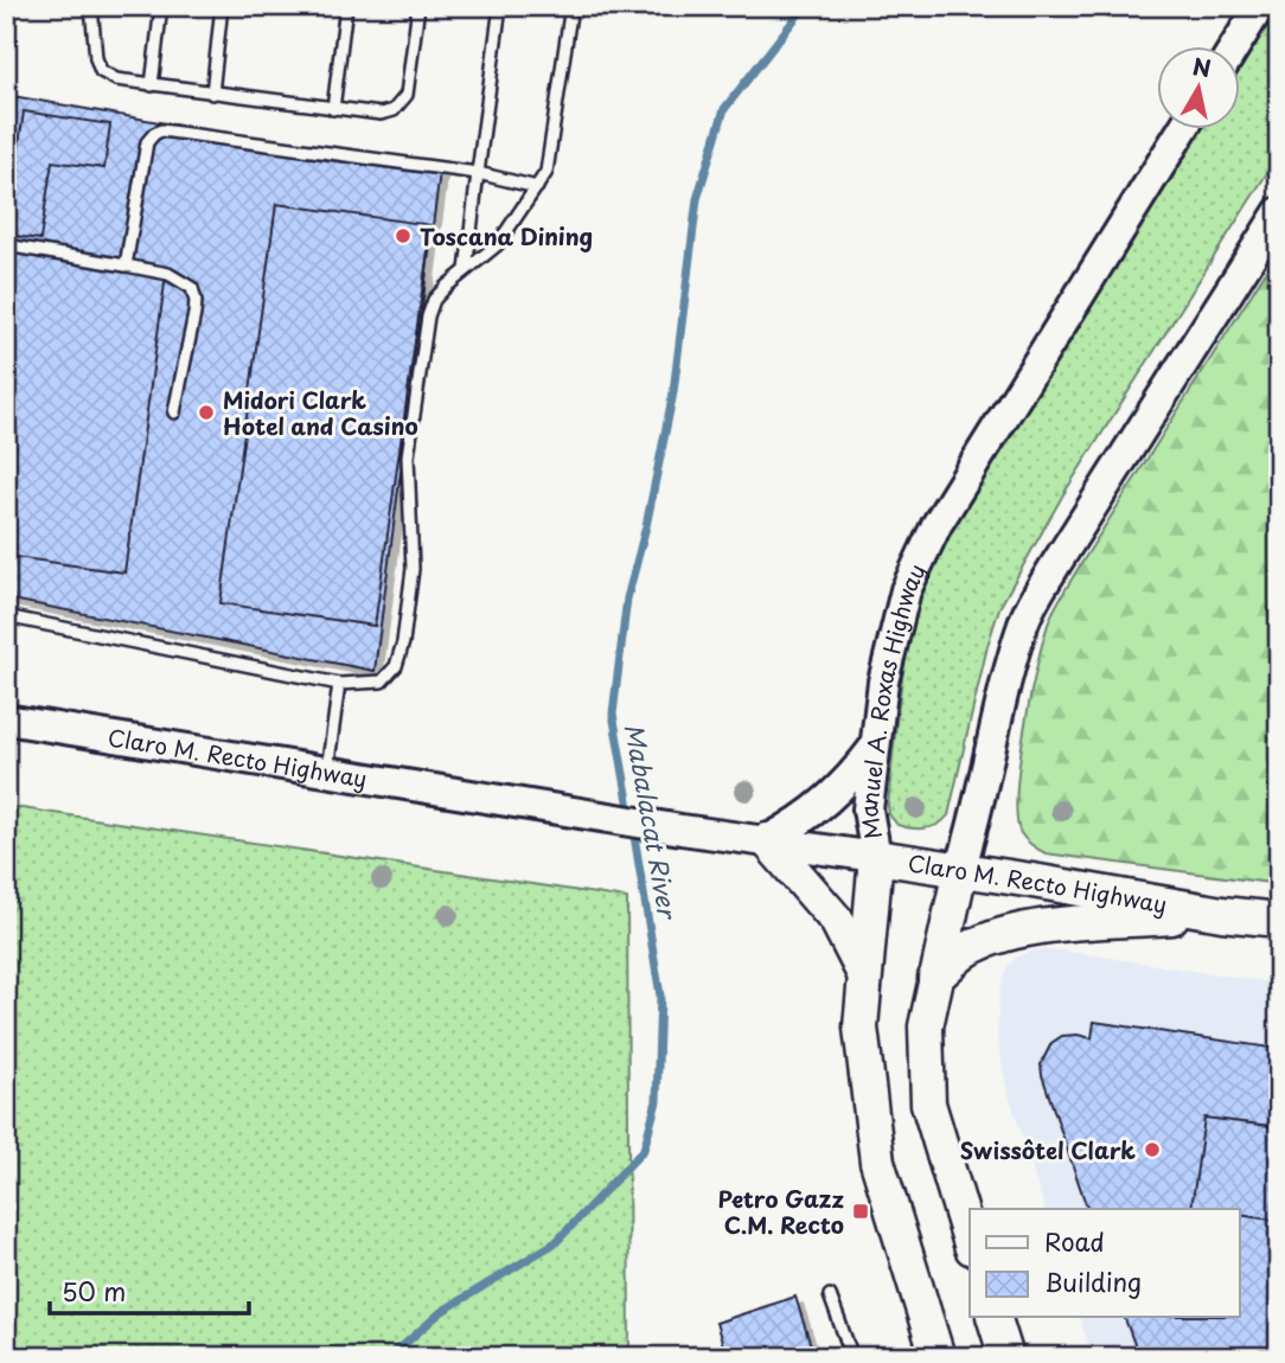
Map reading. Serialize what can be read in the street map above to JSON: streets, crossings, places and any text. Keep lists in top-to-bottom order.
{
  "streets": {
    "main road": ["Manuel A. Roxas Highway", "Claro M. Recto Highway"]
  },
  "crossings": [
    ["Manuel A. Roxas Highway", "Claro M. Recto Highway"]
  ],
  "water": ["Mabalacat River"],
  "places": {
    "other": ["Toscana Dining", "Midori Clark Hotel and Casino", "Swissôtel Clark"],
    "transit": ["Petro Gazz C.M. Recto"]
  },
  "legend": ["Road", "Building"],
  "scale_bar": "50 m",
  "north": "top"
}
